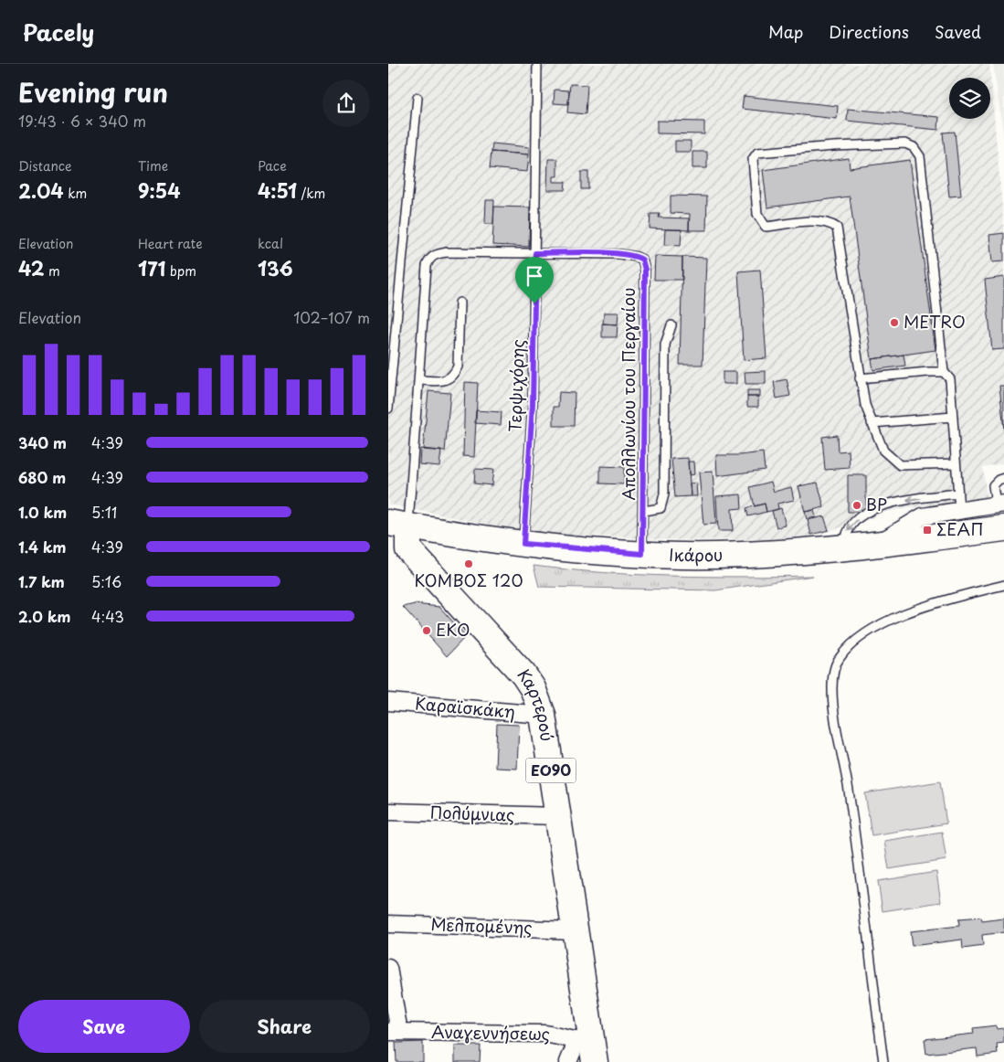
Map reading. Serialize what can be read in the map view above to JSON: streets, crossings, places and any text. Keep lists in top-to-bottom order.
{
  "streets": {
    "main road": ["Ικάρου", "Καρτερού", "ΕΟ90"],
    "street": [
      "Καραϊσκάκη",
      "Πολύμνιας",
      "Μελπομένης",
      "Αναγεννήσεως"
    ],
    "lane": ["Τερψιχόρης", "Απολλωνίου του Περγαίου"]
  },
  "crossings": [
    ["Τερψιχόρης", "Απολλωνίου του Περγαίου"],
    ["Τερψιχόρης", "Ικάρου"],
    ["Απολλωνίου του Περγαίου", "Ικάρου"],
    ["Ικάρου", "Καρτερού"],
    ["Καρτερού", "Καραϊσκάκη"],
    ["Καρτερού", "Πολύμνιας"],
    ["Καρτερού", "Μελπομένης"],
    ["Καρτερού", "Αναγεννήσεως"]
  ],
  "places": {
    "other": [
      "METRO",
      "BP",
      "ΚΟΜΒΟΣ 120",
      "EKO"
    ],
    "transit": ["ΣΕΑΠ"]
  },
  "page": {
    "header": "Pacely",
    "nav": ["Map", "Directions", "Saved"],
    "heading": ["Evening run", "19:43 · 6 × 340 m"],
    "stats": [
      ["Distance", "2.04 km"],
      ["Time", "9:54"],
      ["Pace", "4:51 /km"],
      ["Elevation", "42 m"],
      ["Heart rate", "171 bpm"],
      ["kcal", "136"]
    ],
    "chart": ["Elevation", "102–107 m"],
    "list": [
      {
        "name": "340 m",
        "note": "4:39"
      },
      {
        "name": "680 m",
        "note": "4:39"
      },
      {
        "name": "1.0 km",
        "note": "5:11"
      },
      {
        "name": "1.4 km",
        "note": "4:39"
      },
      {
        "name": "1.7 km",
        "note": "5:16"
      },
      {
        "name": "2.0 km",
        "note": "4:43"
      }
    ],
    "buttons": ["Save", "Share"]
  }
}
